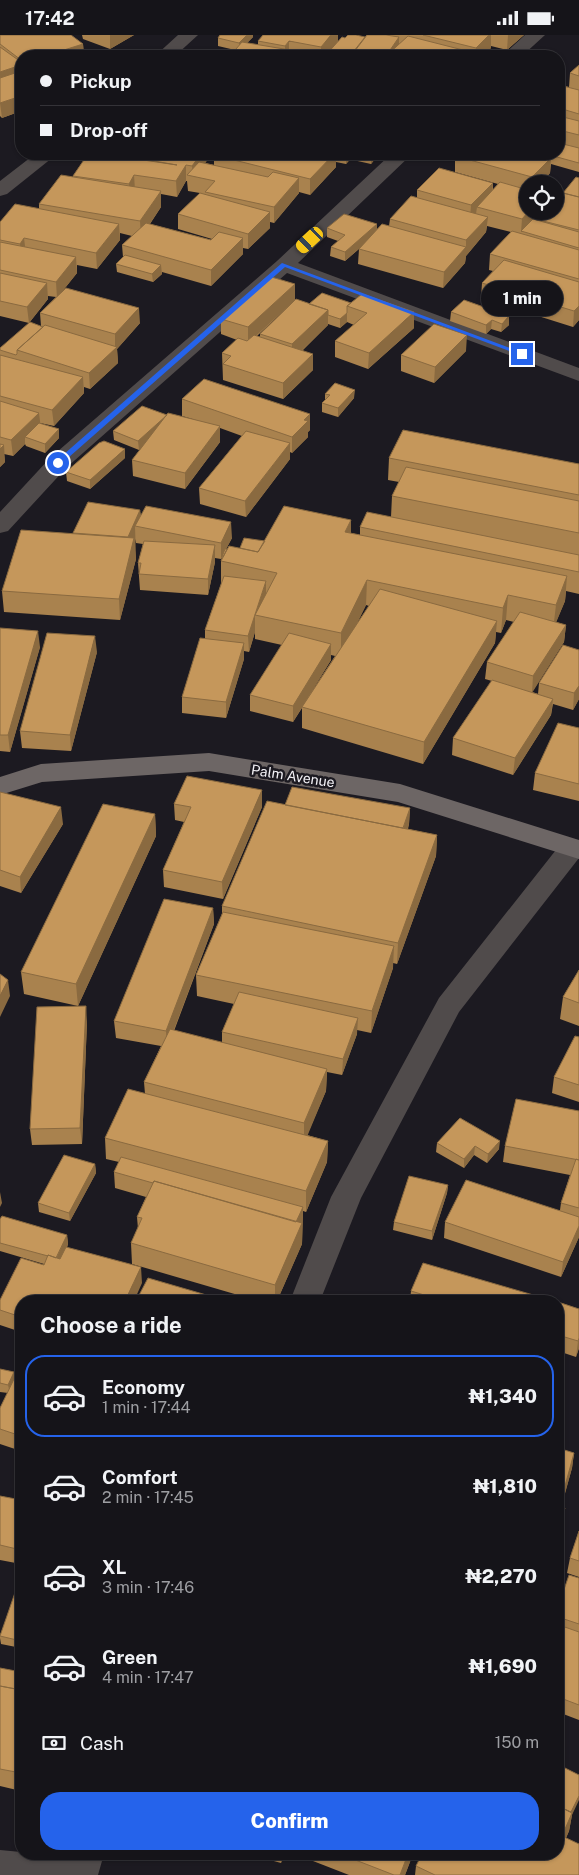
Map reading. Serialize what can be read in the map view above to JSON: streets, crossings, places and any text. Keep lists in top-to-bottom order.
{
  "streets": {
    "street": ["Palm Avenue"]
  },
  "page": {
    "status": "17:42",
    "banner": ["Pickup", "Drop-off"],
    "bubble": "1 min",
    "heading": "Choose a ride",
    "list": [
      {
        "name": "Economy",
        "note": "1 min · 17:44",
        "value": "₦1,340"
      },
      {
        "name": "Comfort",
        "note": "2 min · 17:45",
        "value": "₦1,810"
      },
      {
        "name": "XL",
        "note": "3 min · 17:46",
        "value": "₦2,270"
      },
      {
        "name": "Green",
        "note": "4 min · 17:47",
        "value": "₦1,690"
      }
    ],
    "pay": ["Cash", "150 m"],
    "buttons": "Confirm"
  }
}
